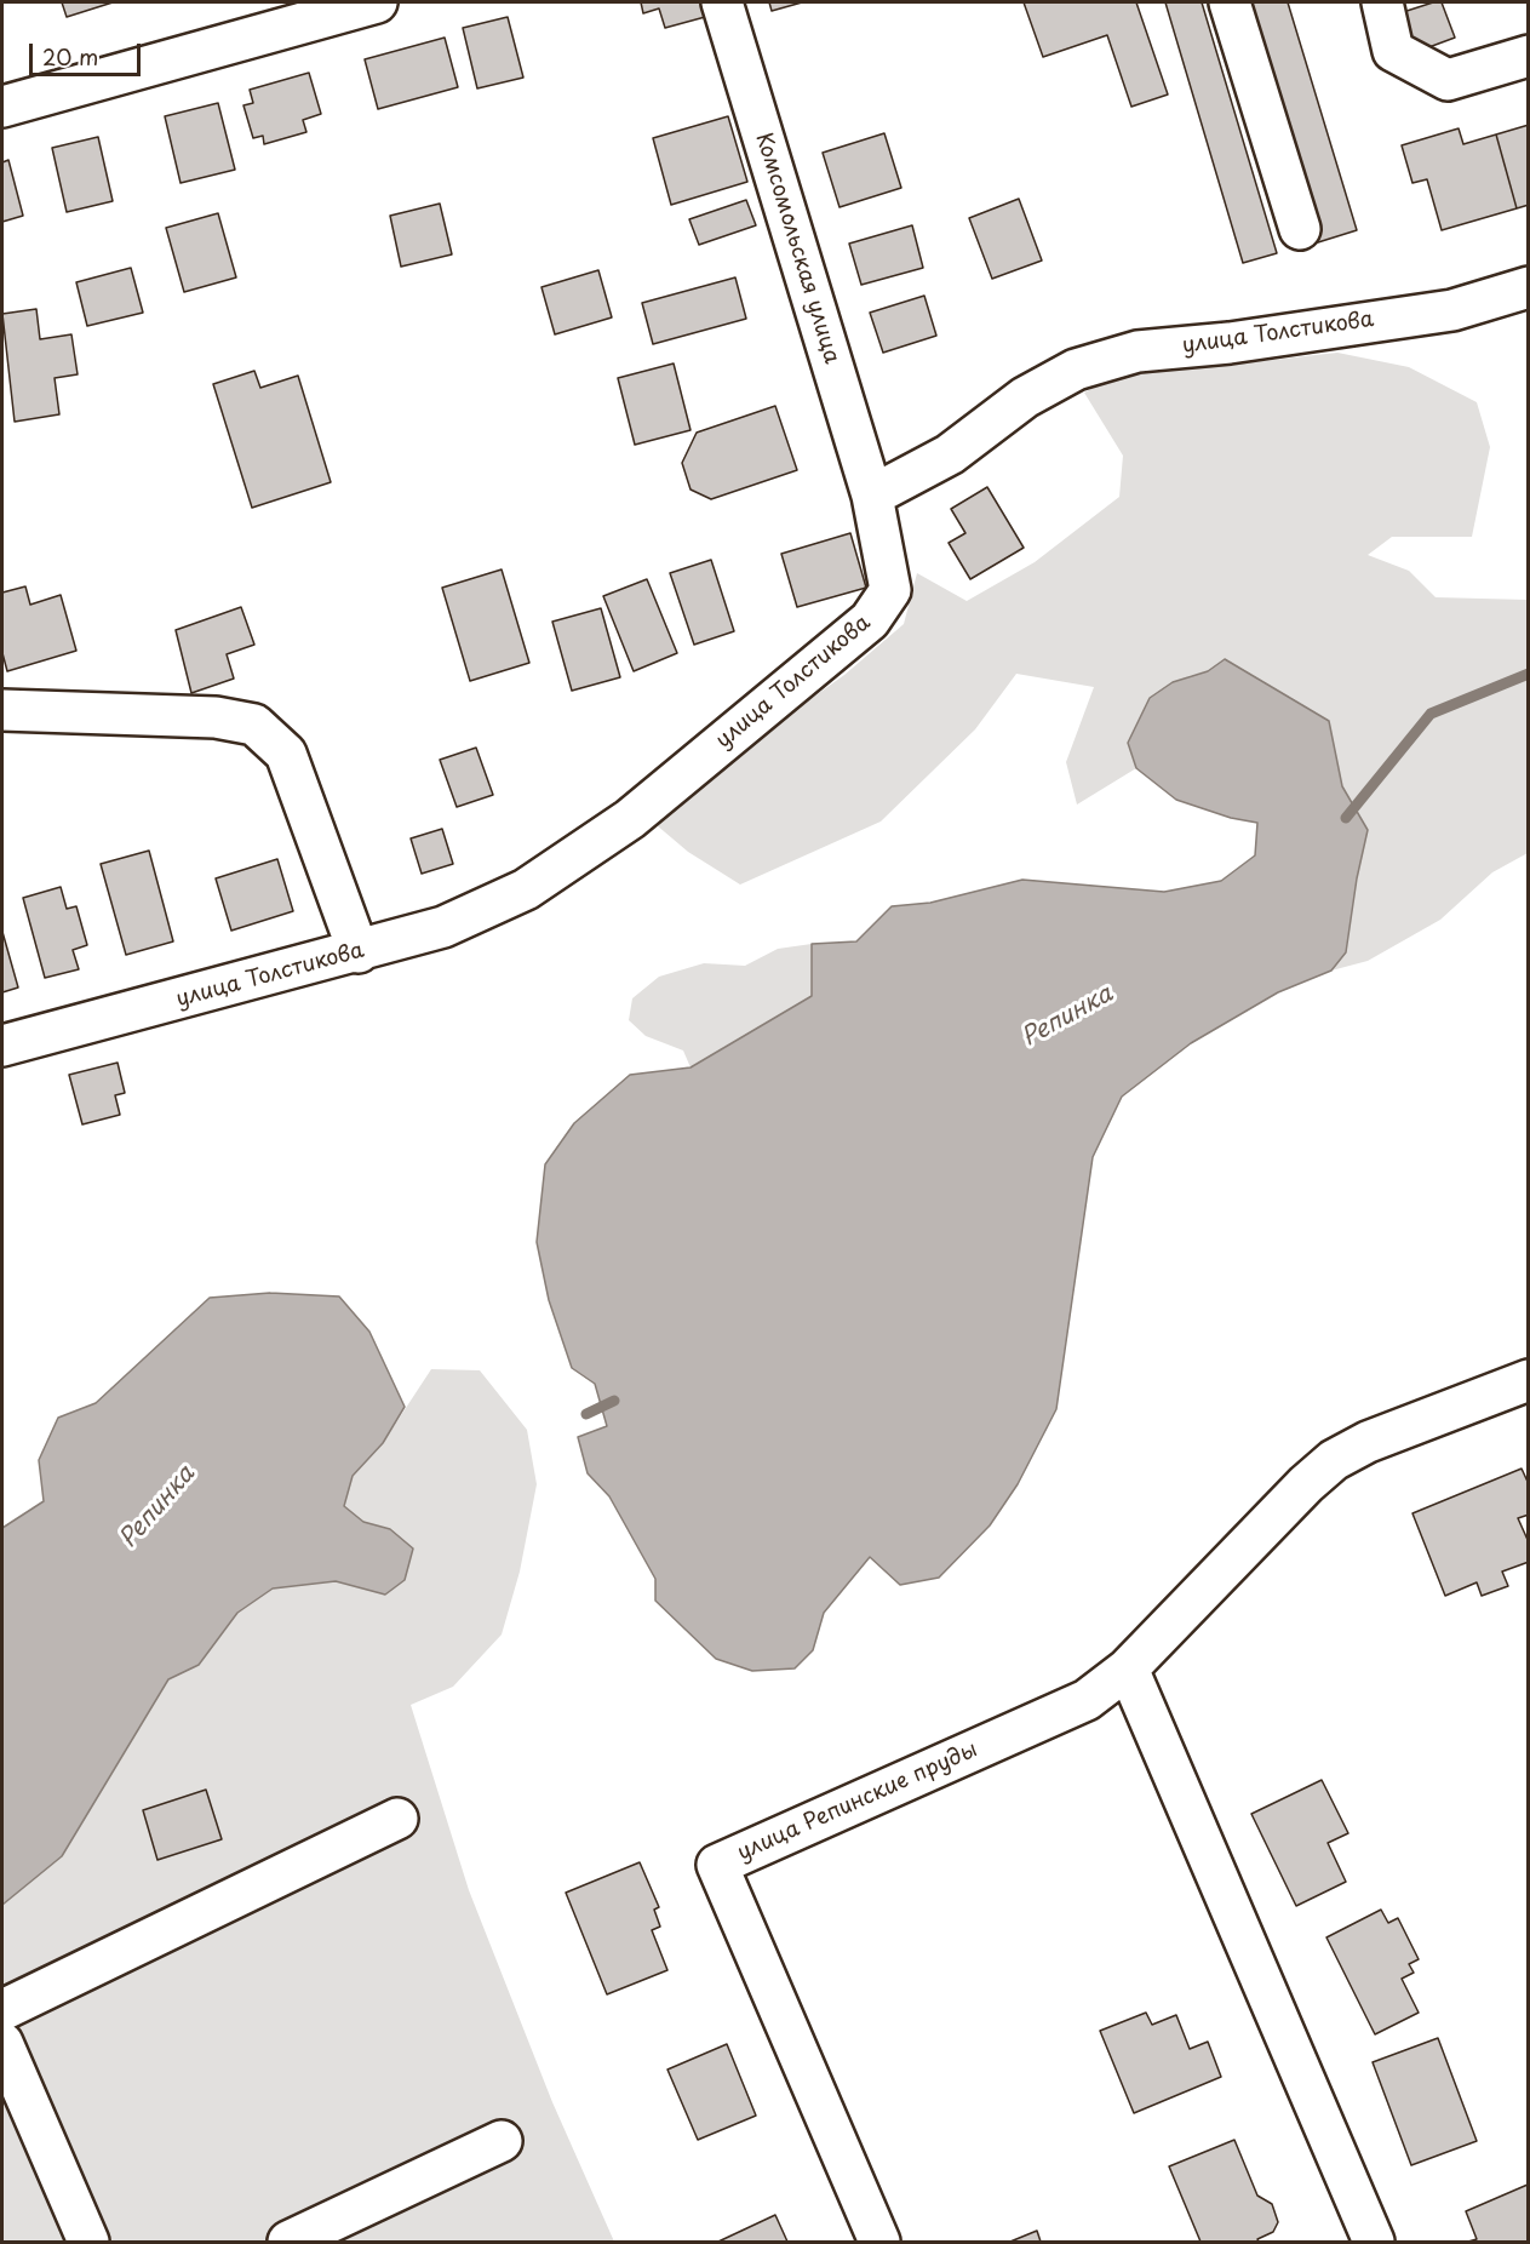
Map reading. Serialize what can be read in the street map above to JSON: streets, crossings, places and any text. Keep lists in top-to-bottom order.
{
  "streets": {
    "street": ["Комсомольская улица", "улица Толстикова", "улица Репинские пруды"]
  },
  "crossings": [
    ["Комсомольская улица", "улица Толстикова"]
  ],
  "water": ["Репинка"],
  "scale_bar": "20 m"
}
